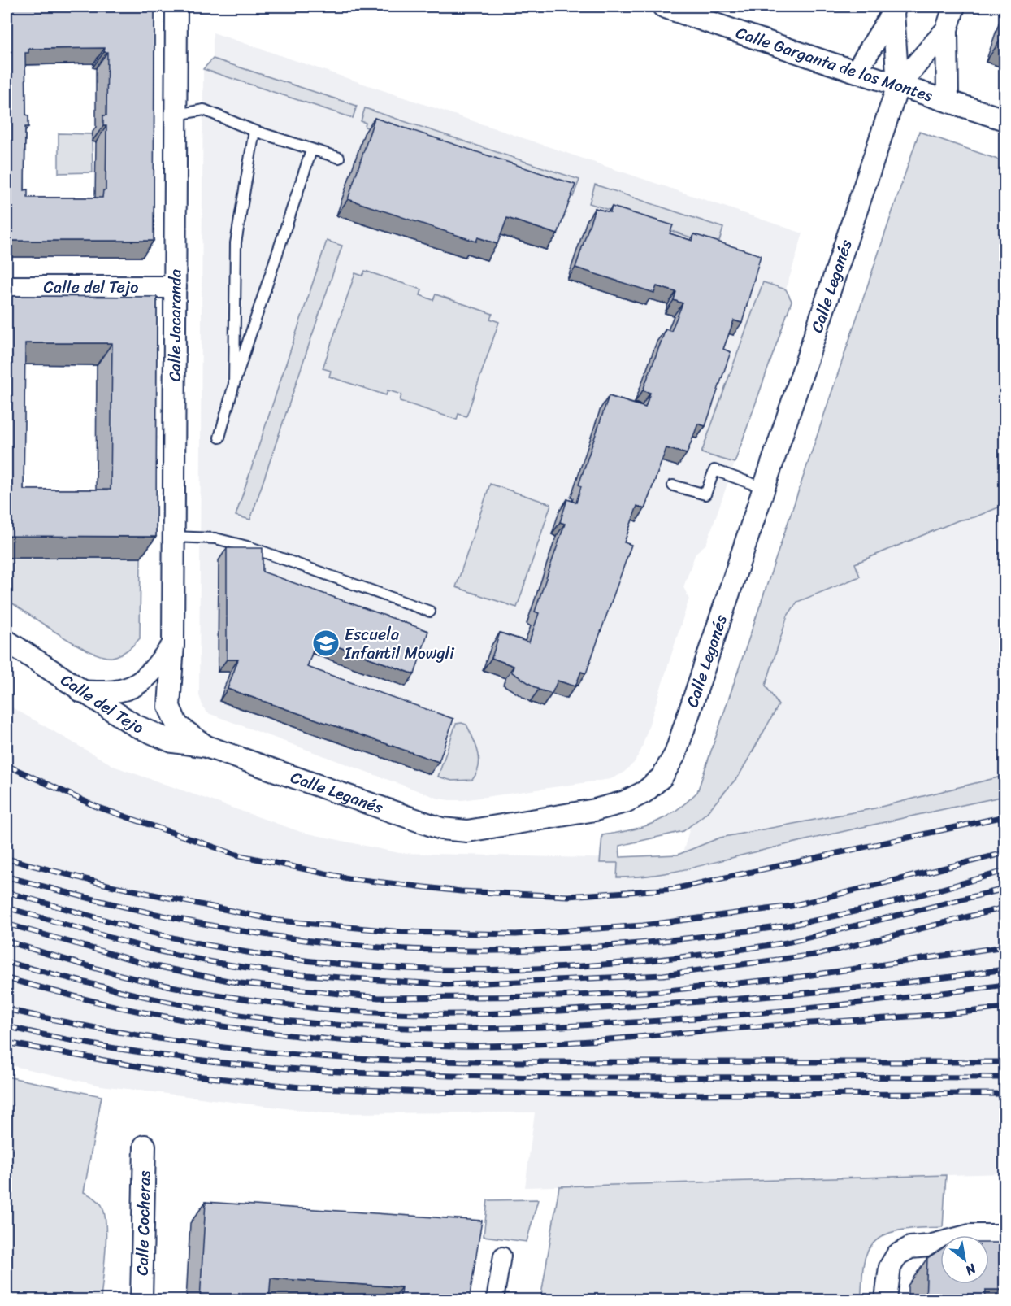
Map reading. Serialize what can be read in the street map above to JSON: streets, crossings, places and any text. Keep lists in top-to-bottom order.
{
  "streets": {
    "street": [
      "Calle Garganta de los Montes",
      "Calle Leganés",
      "Calle del Tejo",
      "Calle Jacaranda",
      "Calle Cocheras"
    ]
  },
  "crossings": [
    ["Calle Garganta de los Montes", "Calle Leganés"],
    ["Calle Leganés", "Calle del Tejo"],
    ["Calle Leganés", "Calle Jacaranda"],
    ["Calle del Tejo", "Calle Jacaranda"]
  ],
  "places": {
    "school or university": ["Escuela Infantil Mowgli"]
  },
  "north": "bottom right"
}
